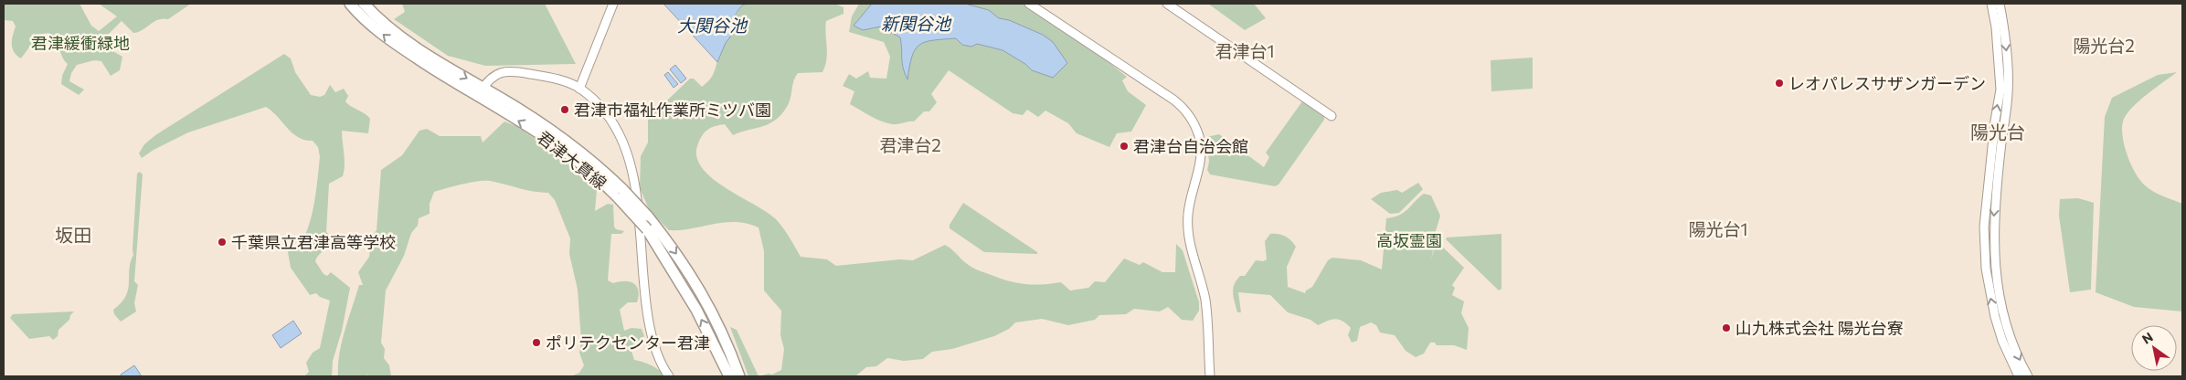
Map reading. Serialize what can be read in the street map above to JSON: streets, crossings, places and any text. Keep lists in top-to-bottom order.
{
  "streets": {
    "main road": ["君津大貫線"]
  },
  "districts": [
    "陽光台2",
    "君津台1",
    "陽光台",
    "君津台2",
    "陽光台1",
    "坂田"
  ],
  "water": ["新関谷池", "大関谷池"],
  "parks": ["君津緩衝緑地", "高坂霊園"],
  "places": [
    "レオパレスサザンガーデン",
    "君津市福祉作業所ミツバ園",
    "君津台自治会館",
    "千葉県立君津高等学校",
    "山九株式会社 陽光台寮",
    "ポリテクセンター君津"
  ],
  "north": "top left"
}
